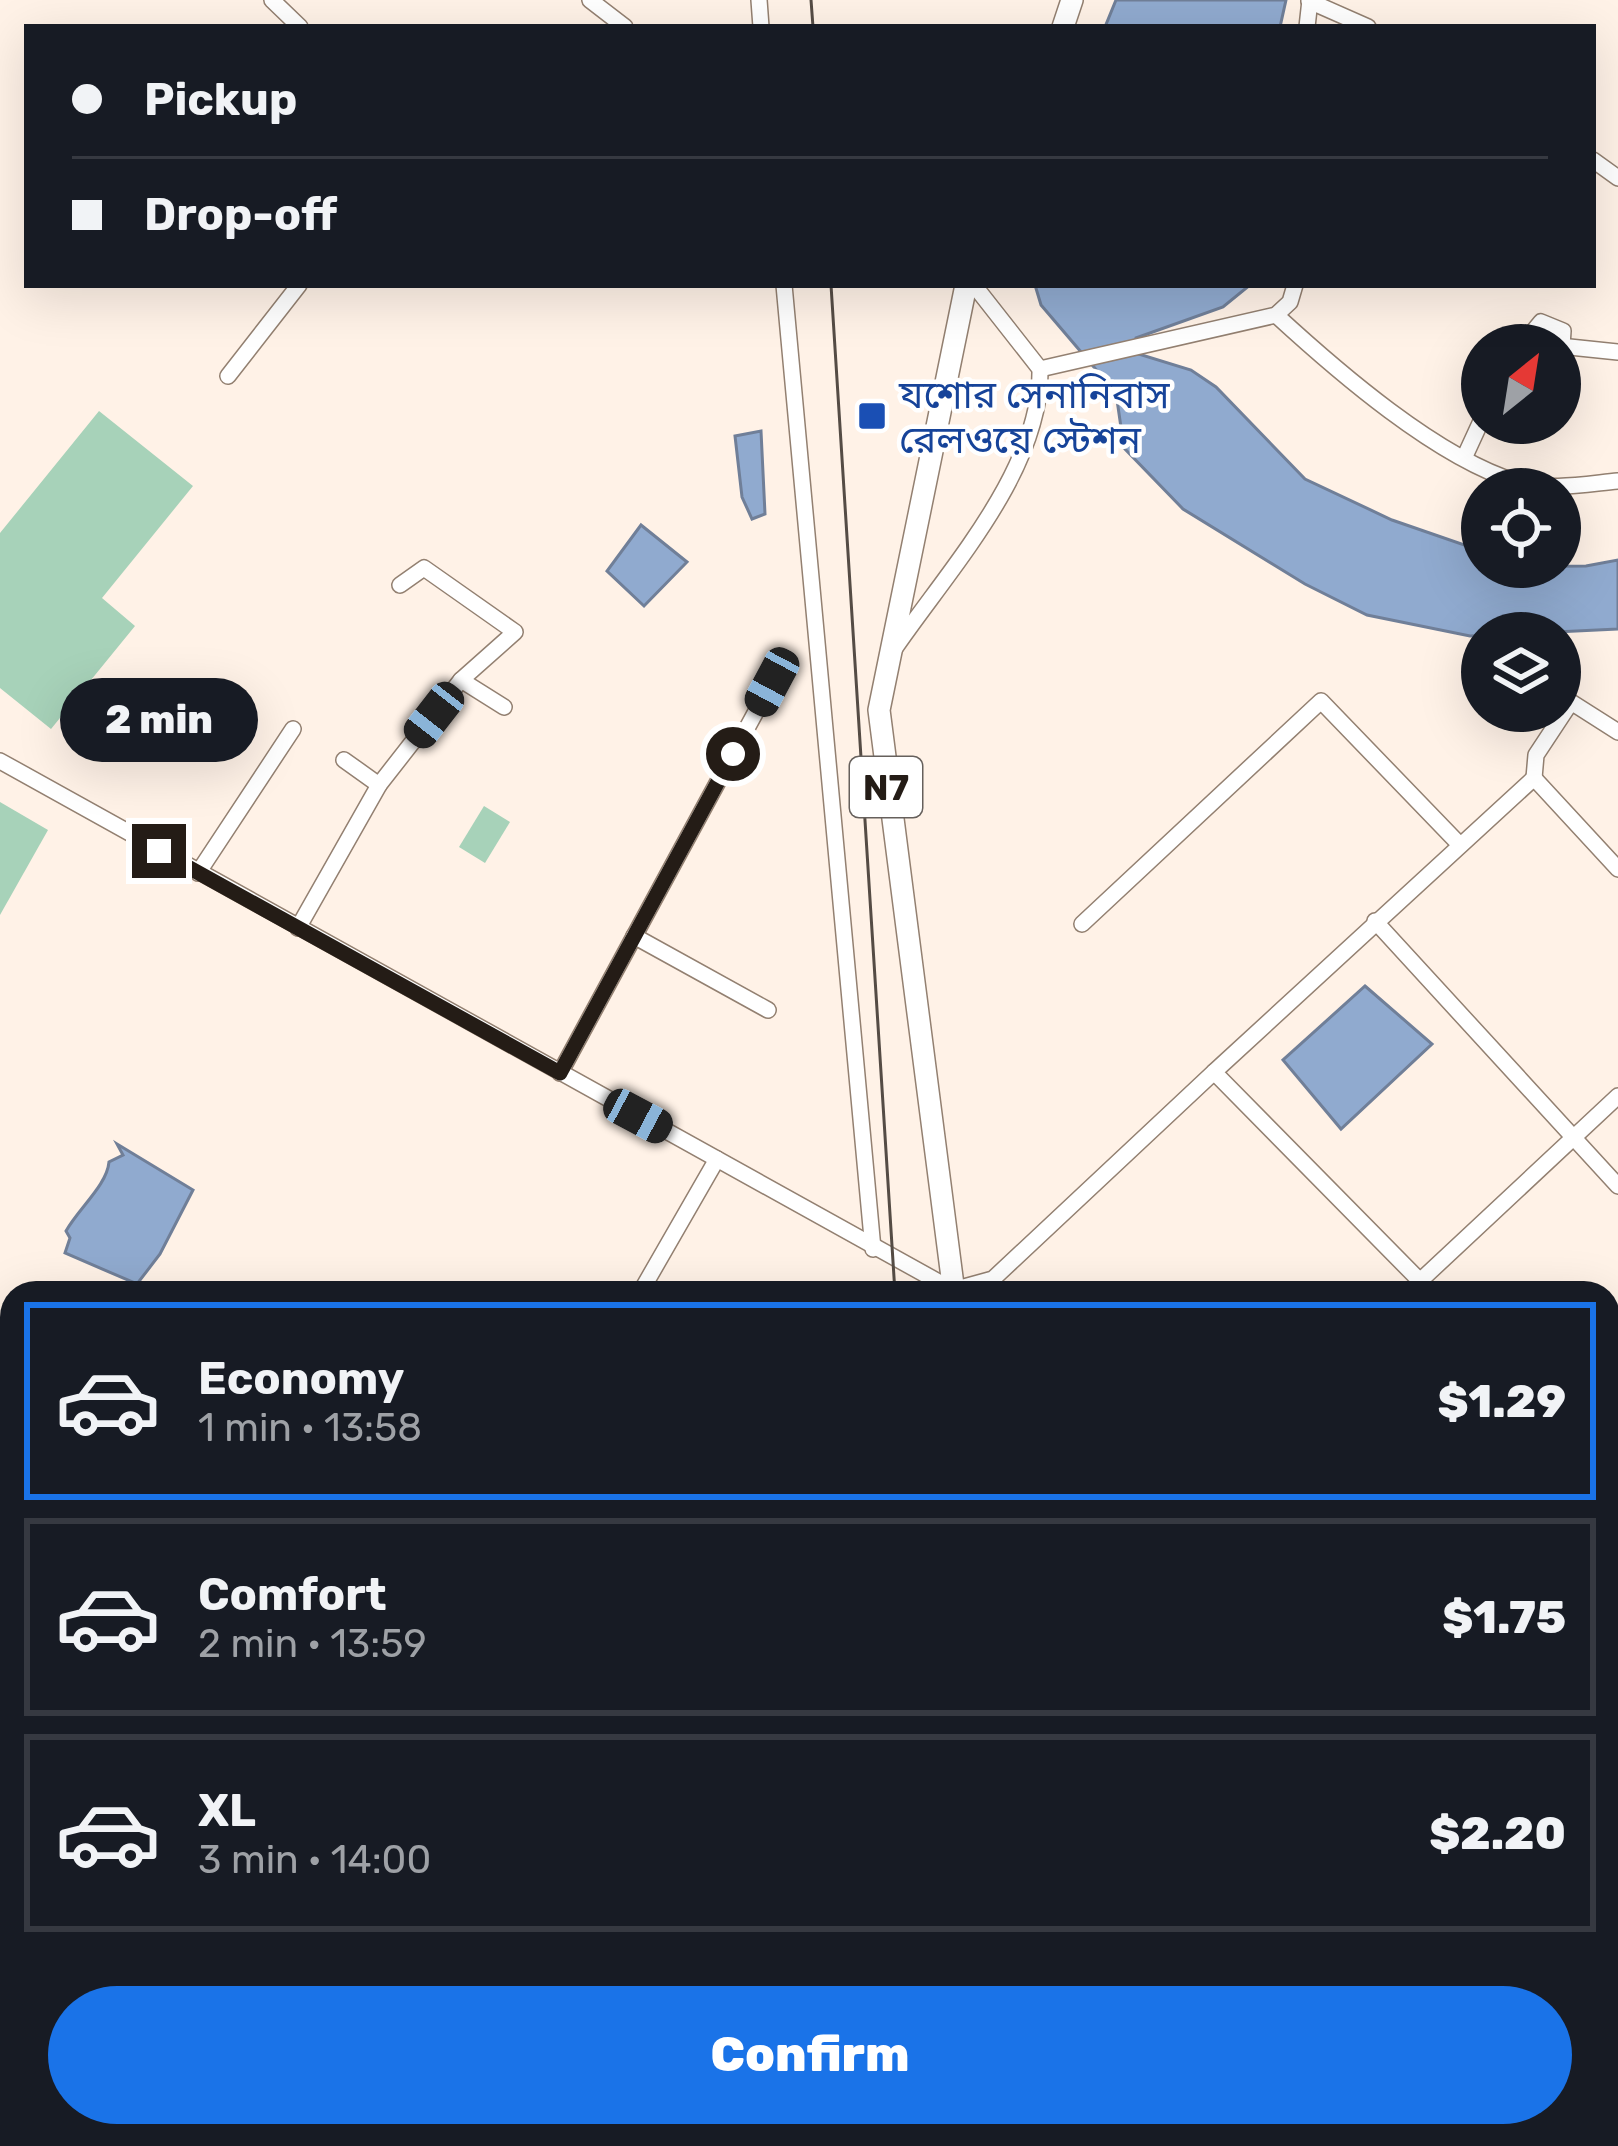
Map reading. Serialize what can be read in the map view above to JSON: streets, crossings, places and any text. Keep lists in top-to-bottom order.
{
  "streets": {
    "highway": ["N7"]
  },
  "places": {
    "transit": ["যশোর সেনানিবাস রেলওয়ে স্টেশন"]
  },
  "north": "top right",
  "page": {
    "banner": ["Pickup", "Drop-off"],
    "bubble": "2 min",
    "list": [
      {
        "name": "Economy",
        "note": "1 min · 13:58",
        "value": "$1.29"
      },
      {
        "name": "Comfort",
        "note": "2 min · 13:59",
        "value": "$1.75"
      },
      {
        "name": "XL",
        "note": "3 min · 14:00",
        "value": "$2.20"
      }
    ],
    "buttons": "Confirm"
  }
}
